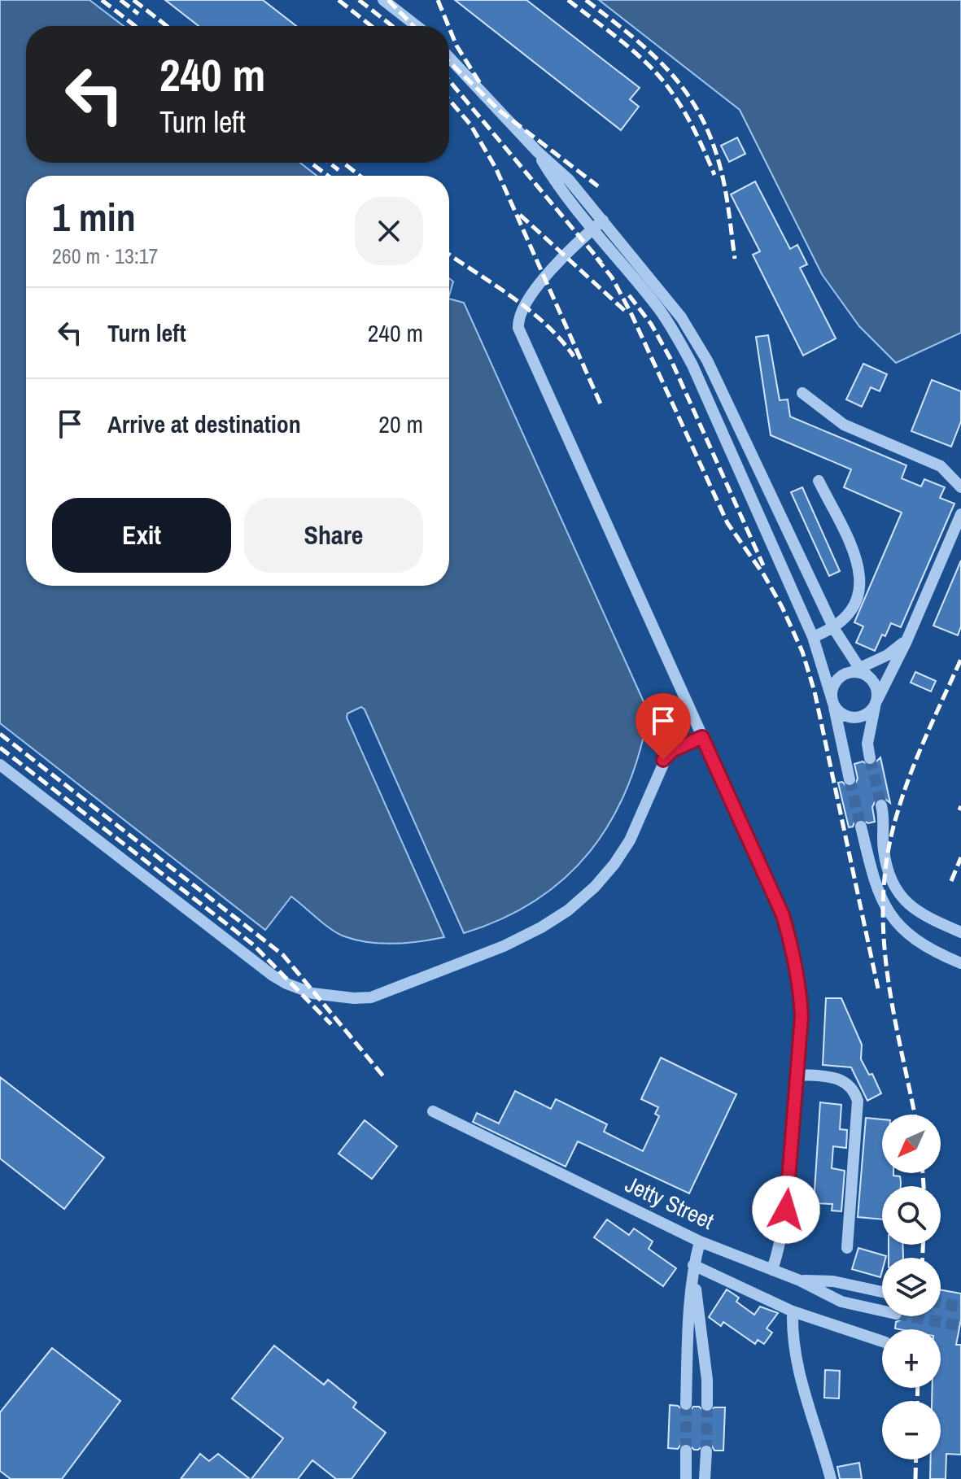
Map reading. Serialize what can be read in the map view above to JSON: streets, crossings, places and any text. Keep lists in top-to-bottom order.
{
  "streets": {
    "lane": ["Jetty Street"]
  },
  "north": "bottom left",
  "page": {
    "turn": ["240 m", "Turn left"],
    "heading": ["1 min", "260 m · 13:17"],
    "list": [
      {
        "name": "Turn left",
        "value": "240 m"
      },
      {
        "name": "Arrive at destination",
        "value": "20 m"
      }
    ],
    "buttons": ["Exit", "Share"],
    "map_buttons": ["+", "−"]
  }
}
